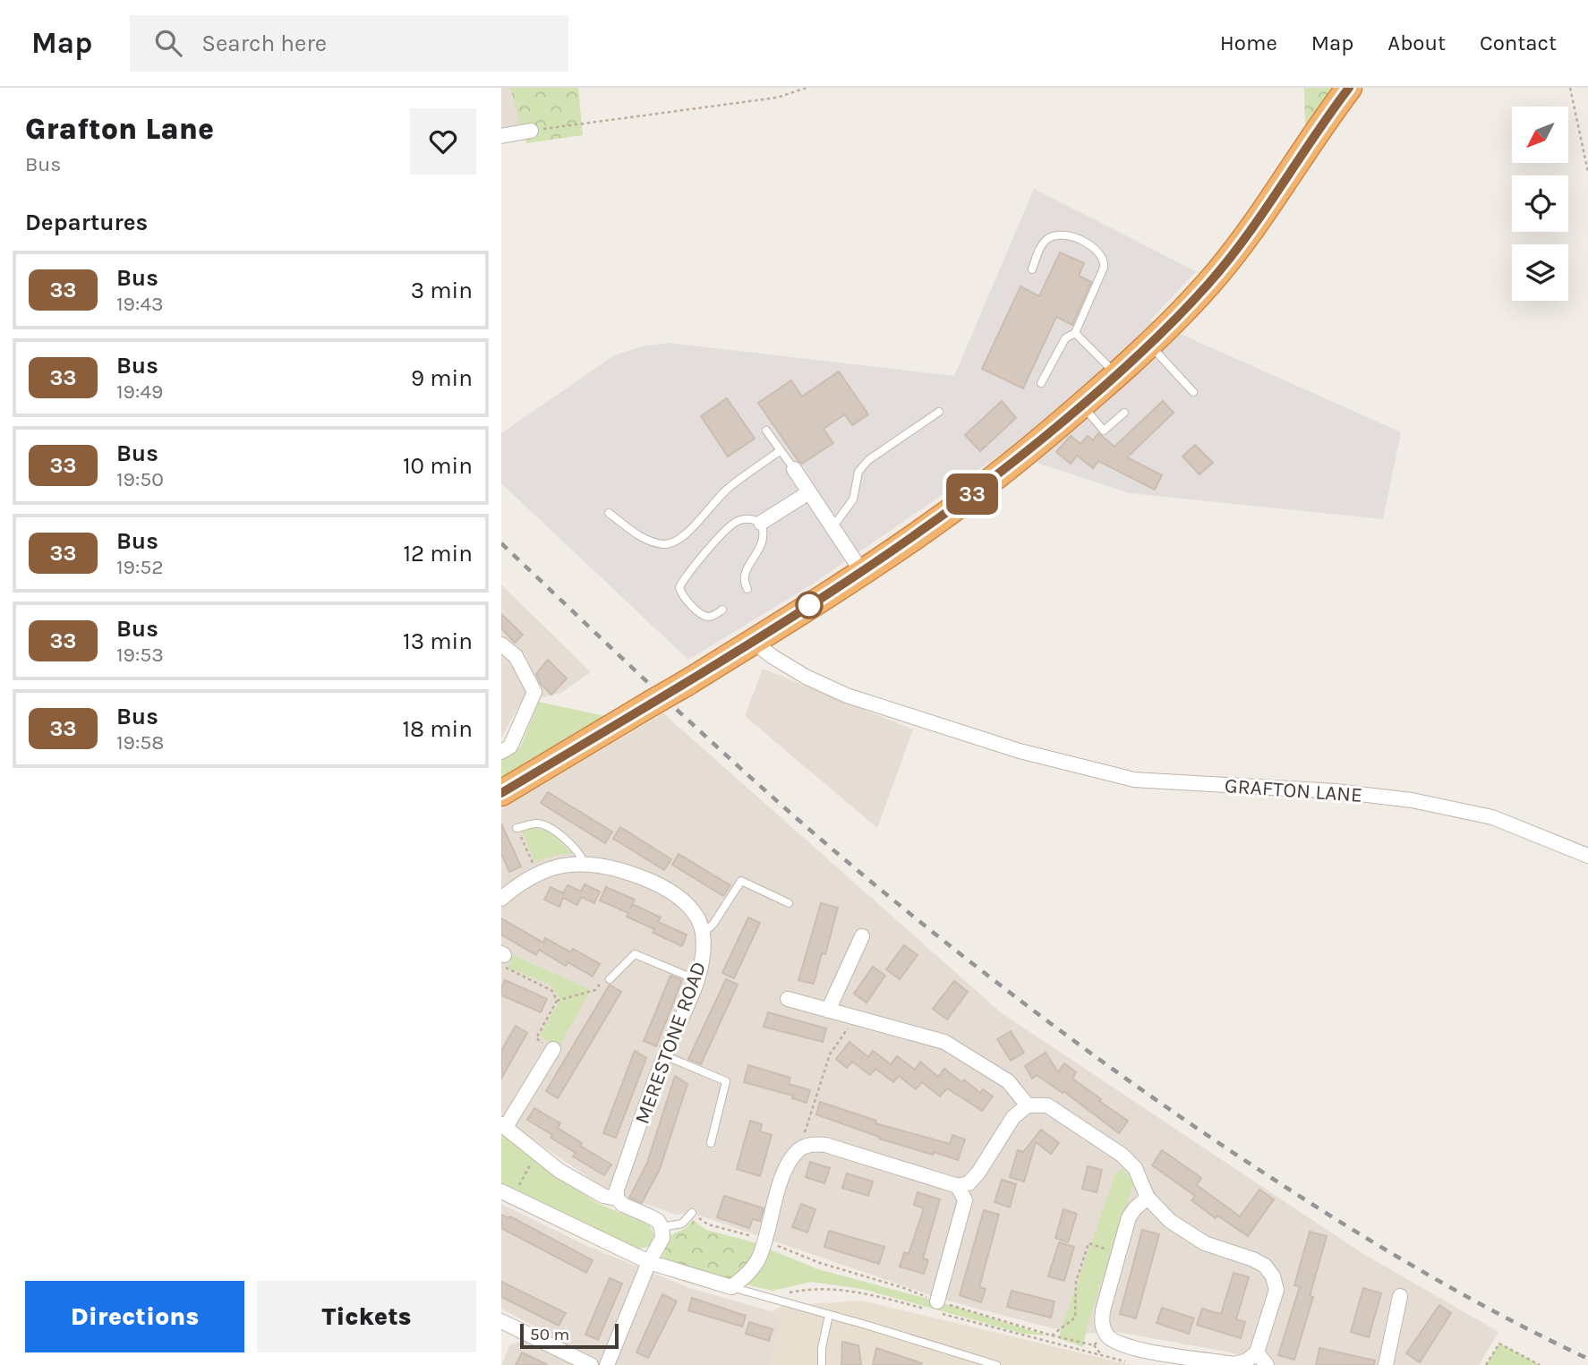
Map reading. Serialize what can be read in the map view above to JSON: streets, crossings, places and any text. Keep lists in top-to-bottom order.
{
  "streets": {
    "street": ["GRAFTON LANE", "MERESTONE ROAD"]
  },
  "lines": ["bus line 33"],
  "scale_bar": "50 m",
  "north": "bottom left",
  "page": {
    "header": "Map",
    "search": "Search here",
    "nav": [
      "Home",
      "Map",
      "About",
      "Contact"
    ],
    "heading": [
      ["Grafton Lane", "Bus"],
      "Departures"
    ],
    "on_map": "33",
    "list": [
      {
        "mark": "33",
        "name": "Bus",
        "note": "19:43",
        "value": "3 min"
      },
      {
        "mark": "33",
        "name": "Bus",
        "note": "19:49",
        "value": "9 min"
      },
      {
        "mark": "33",
        "name": "Bus",
        "note": "19:50",
        "value": "10 min"
      },
      {
        "mark": "33",
        "name": "Bus",
        "note": "19:52",
        "value": "12 min"
      },
      {
        "mark": "33",
        "name": "Bus",
        "note": "19:53",
        "value": "13 min"
      },
      {
        "mark": "33",
        "name": "Bus",
        "note": "19:58",
        "value": "18 min"
      }
    ],
    "buttons": ["Directions", "Tickets"],
    "scale": "50 m"
  }
}
